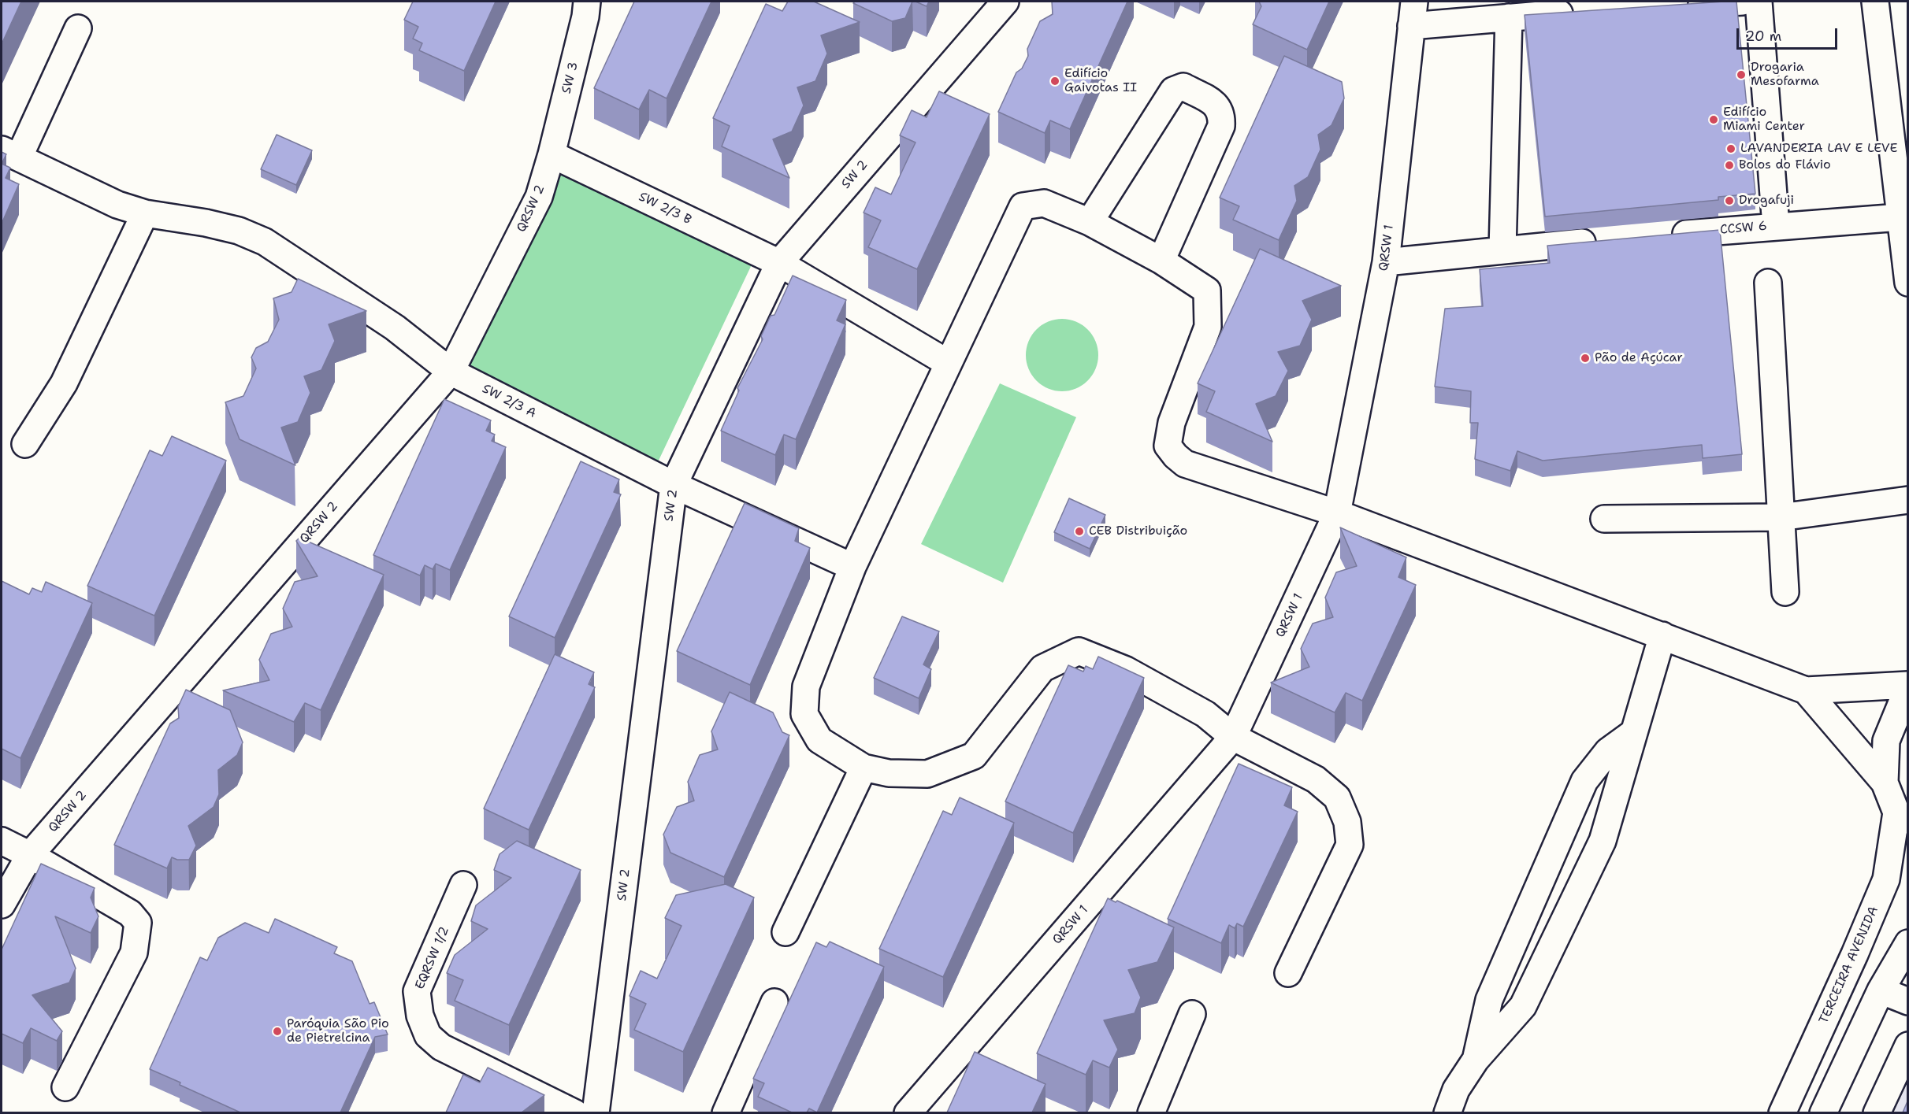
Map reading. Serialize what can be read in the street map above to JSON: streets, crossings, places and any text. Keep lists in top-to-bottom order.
{
  "streets": {
    "street": [
      "SW 3",
      "SW 2",
      "QRSW 2",
      "SW 2/3 B",
      "CCSW 6",
      "QRSW 1",
      "SW 2/3 A",
      "EQRSW 1/2",
      "TERCEIRA AVENIDA"
    ]
  },
  "crossings": [
    ["SW 3", "QRSW 2"],
    ["SW 3", "SW 2/3 B"],
    ["SW 2", "SW 2/3 B"],
    ["SW 2", "SW 2/3 A"],
    ["QRSW 2", "SW 2/3 B"],
    ["QRSW 2", "SW 2/3 A"]
  ],
  "places": [
    "Drogaria Mesofarma",
    "Edifício Gaivotas II",
    "Edifício Miami Center",
    "LAVANDERIA LAV E LEVE",
    "Bolos do Flávio",
    "Drogafuji",
    "Pão de Açúcar",
    "CEB Distribuição",
    "Paróquia São Pio de Pietrelcina"
  ],
  "scale_bar": "20 m"
}
